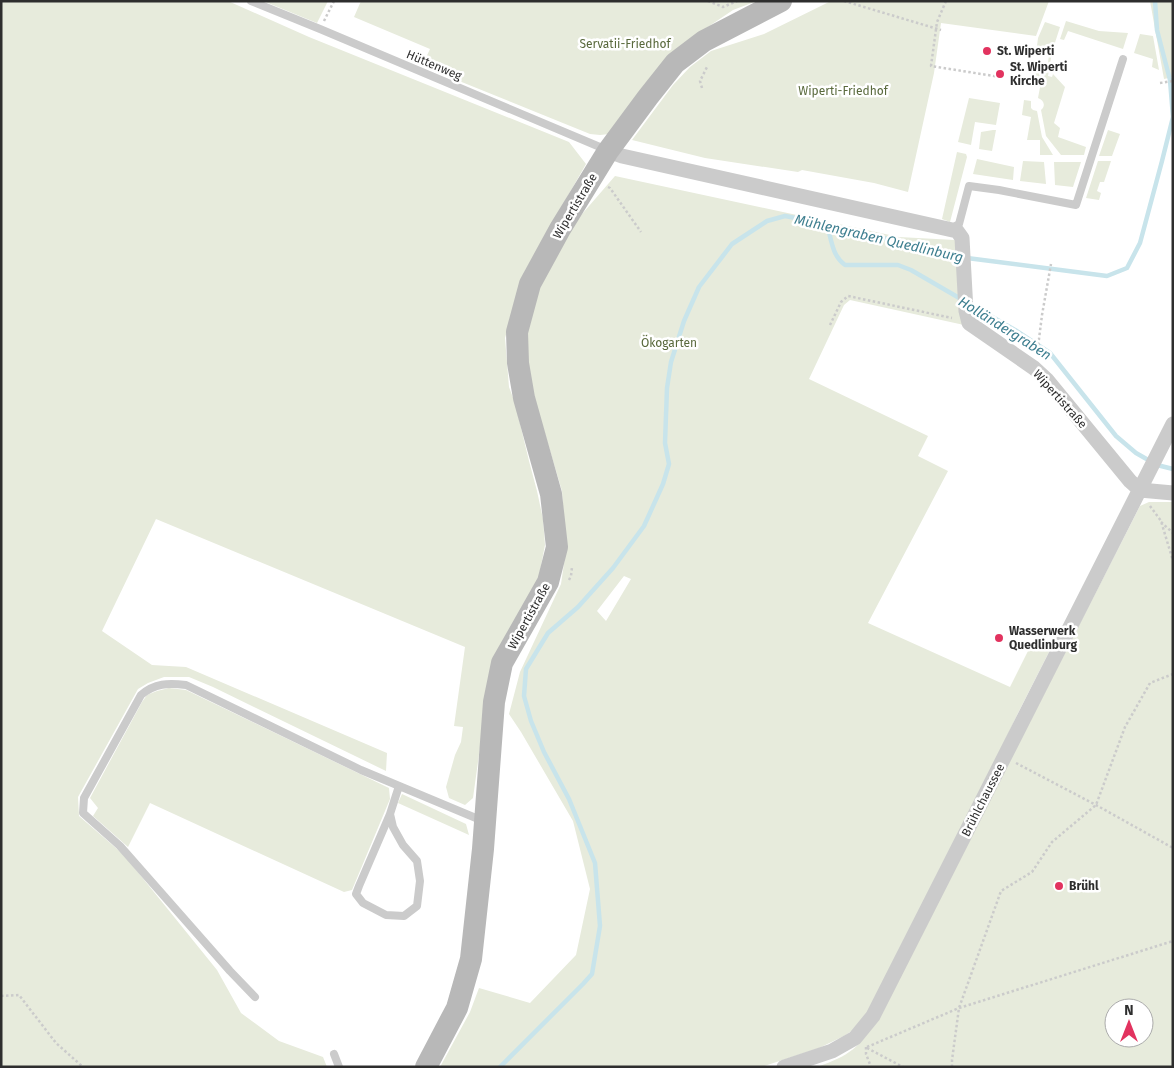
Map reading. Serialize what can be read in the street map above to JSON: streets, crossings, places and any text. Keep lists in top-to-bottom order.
{
  "streets": {
    "street": ["Wipertistraße", "Brühlchaussee"],
    "lane": ["Hüttenweg"]
  },
  "crossings": [
    ["Hüttenweg", "Wipertistraße"],
    ["Wipertistraße", "Brühlchaussee"]
  ],
  "water": ["Mühlengraben Quedlinburg", "Holländergraben"],
  "parks": ["Servatii-Friedhof", "Wiperti-Friedhof", "Ökogarten"],
  "places": [
    "St. Wiperti",
    "St. Wiperti Kirche",
    "Wasserwerk Quedlinburg",
    "Brühl"
  ],
  "north": "top"
}
